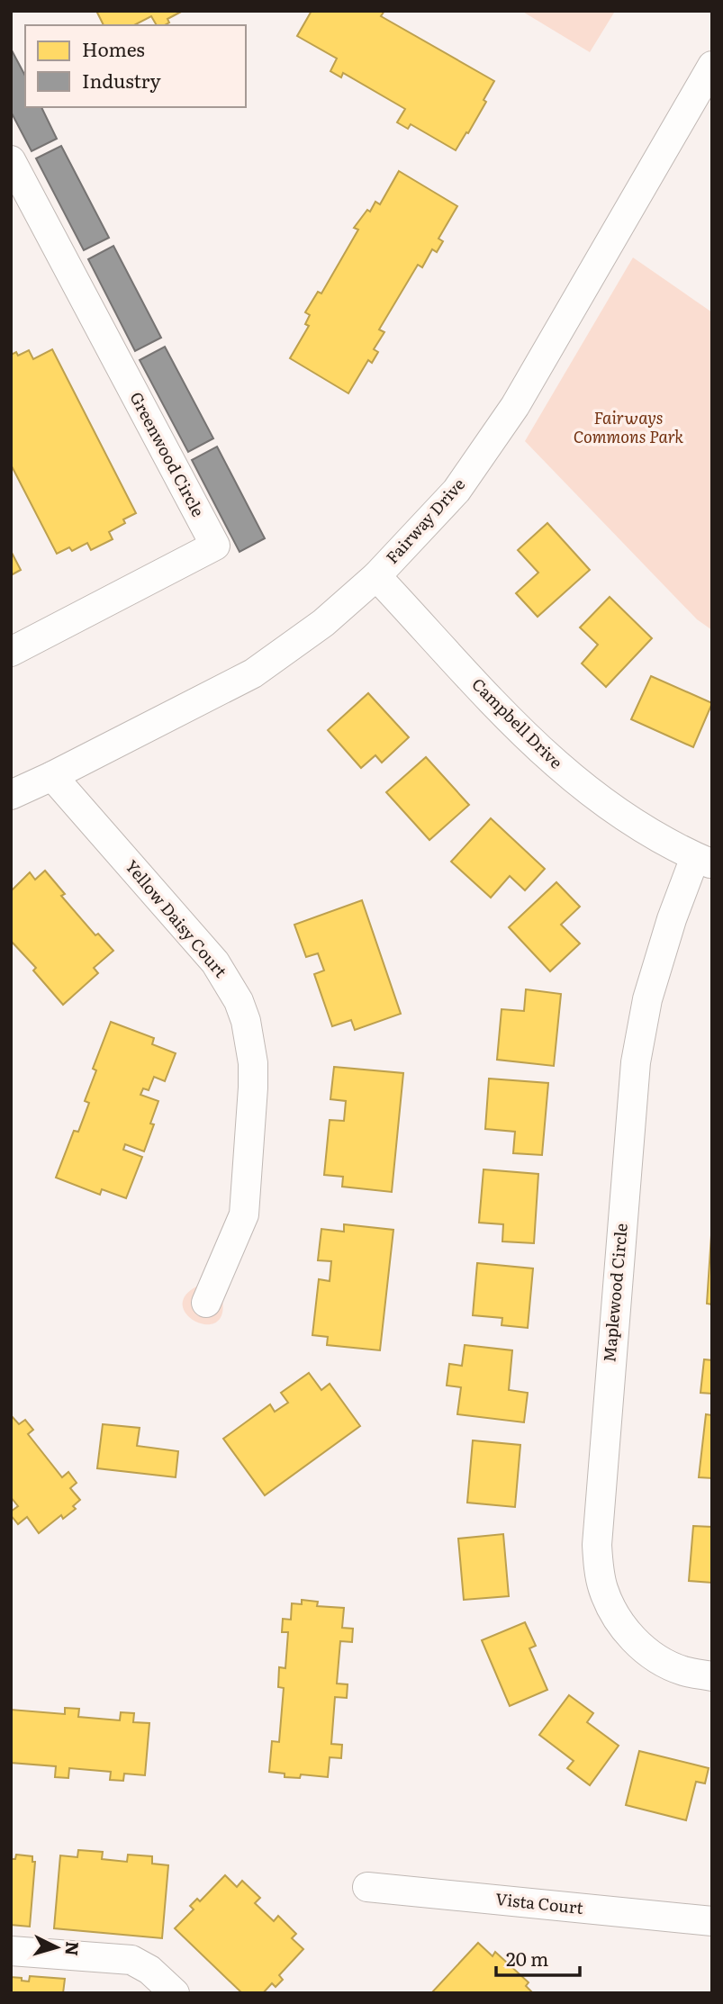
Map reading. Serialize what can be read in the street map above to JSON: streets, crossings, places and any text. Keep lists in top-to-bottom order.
{
  "streets": {
    "street": [
      "Greenwood Circle",
      "Fairway Drive",
      "Campbell Drive",
      "Yellow Daisy Court",
      "Maplewood Circle",
      "Vista Court"
    ]
  },
  "crossings": [
    ["Fairway Drive", "Campbell Drive"],
    ["Fairway Drive", "Yellow Daisy Court"],
    ["Campbell Drive", "Maplewood Circle"]
  ],
  "parks": ["Fairways Commons Park"],
  "legend": ["Homes", "Industry"],
  "scale_bar": "20 m",
  "north": "right"
}
